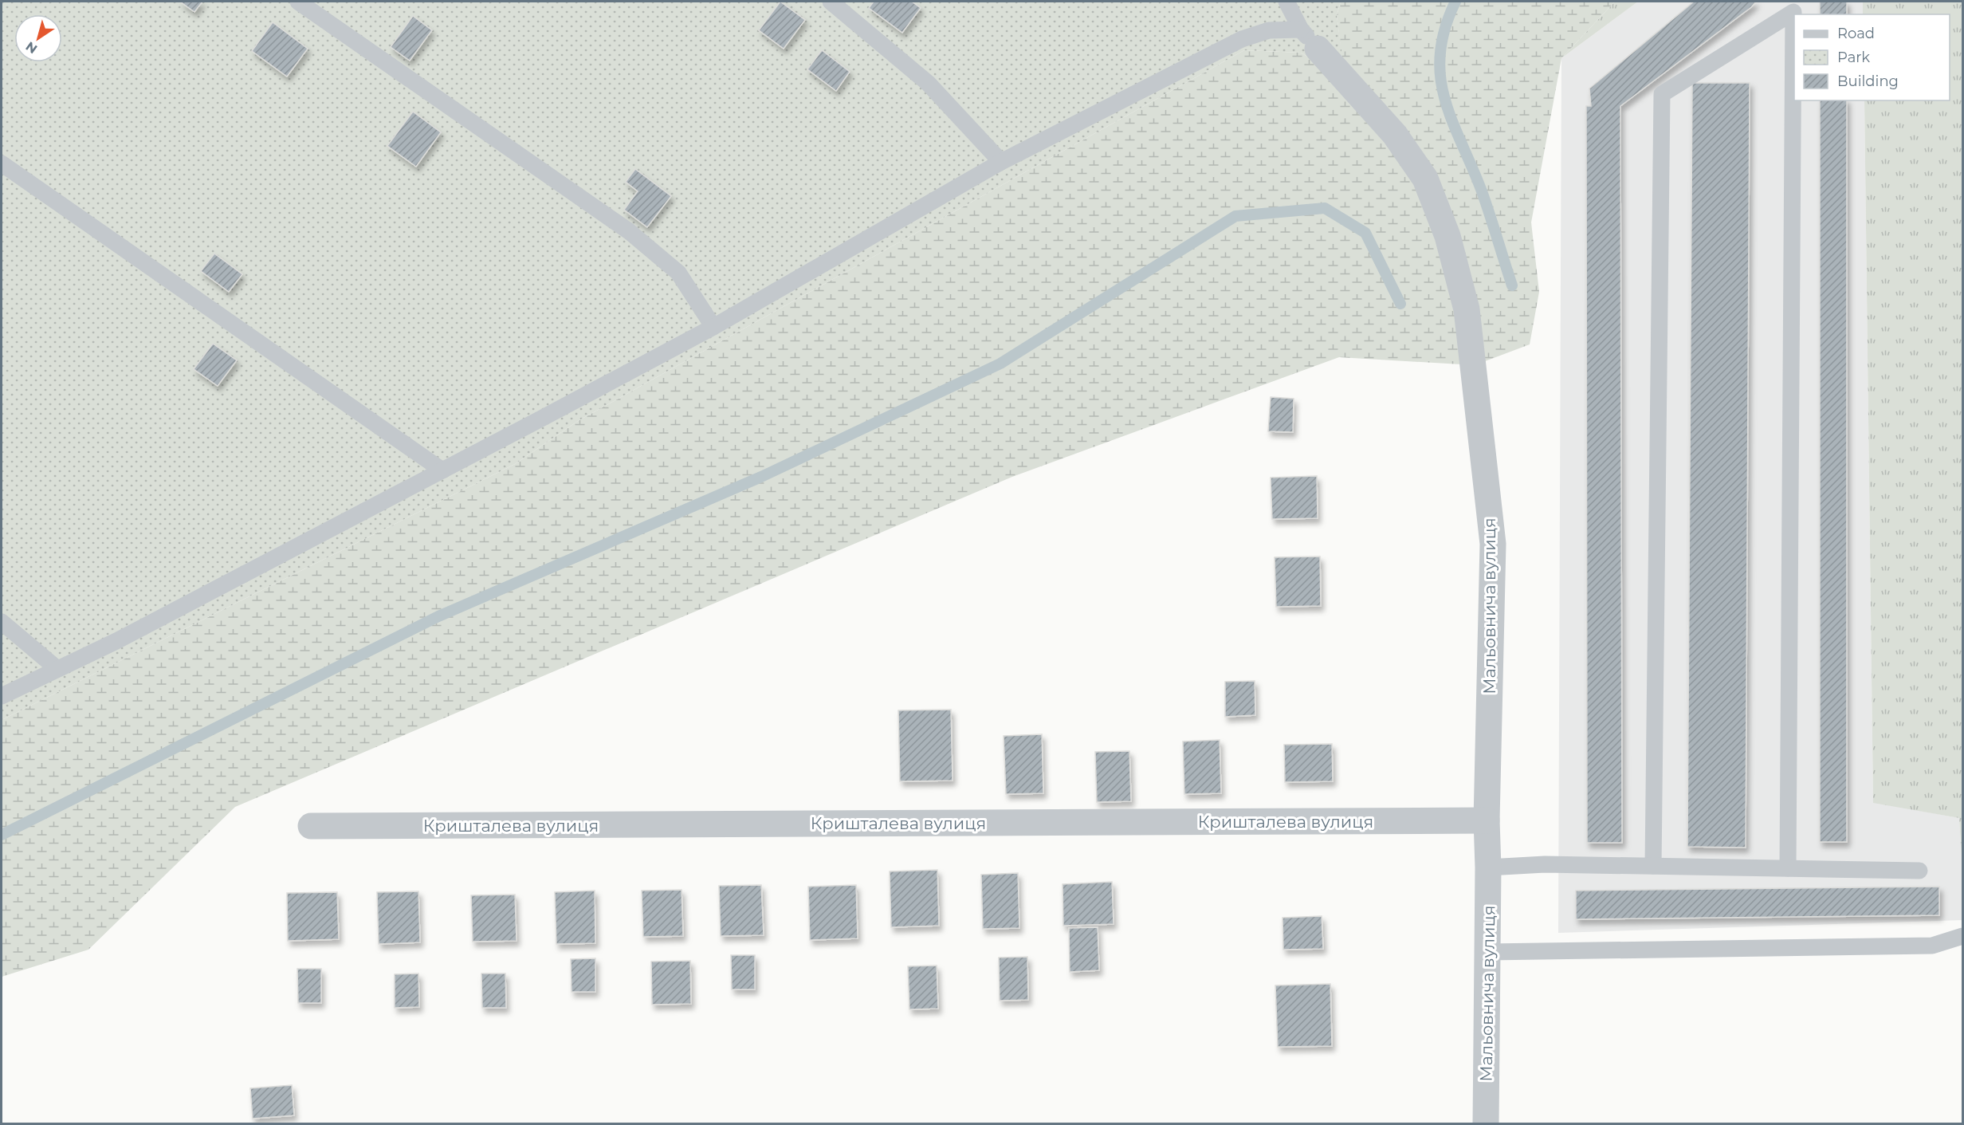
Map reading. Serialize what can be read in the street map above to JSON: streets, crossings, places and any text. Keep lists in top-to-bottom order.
{
  "streets": {
    "street": ["Мальовнича вулиця", "Кришталева вулиця"]
  },
  "crossings": [
    ["Мальовнича вулиця", "Кришталева вулиця"]
  ],
  "legend": ["Road", "Park", "Building"],
  "north": "bottom left"
}
